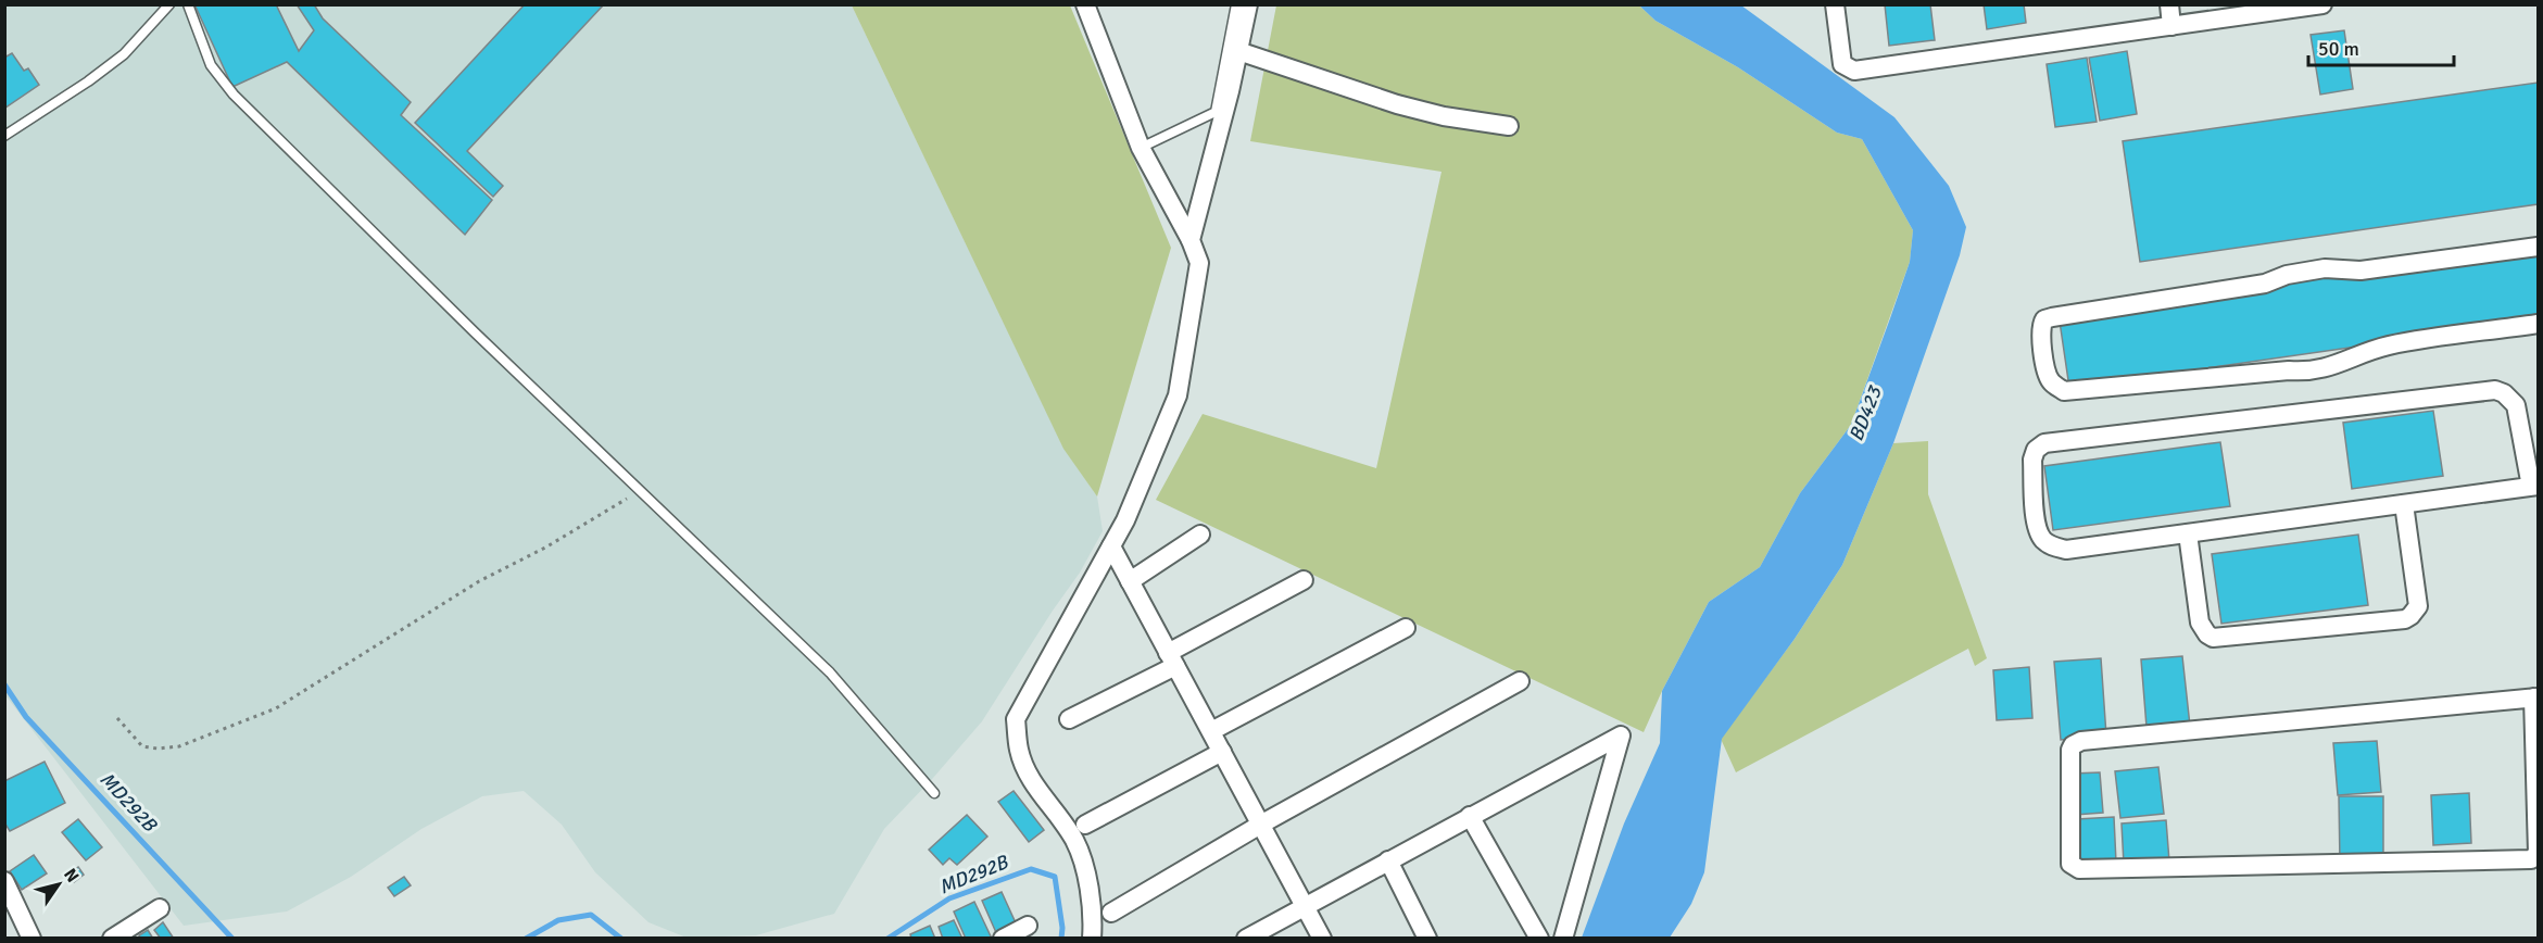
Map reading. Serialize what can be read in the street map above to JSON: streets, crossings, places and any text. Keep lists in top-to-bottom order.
{
  "water": ["BD423", "MD292B"],
  "scale_bar": "50 m",
  "north": "top right"
}
